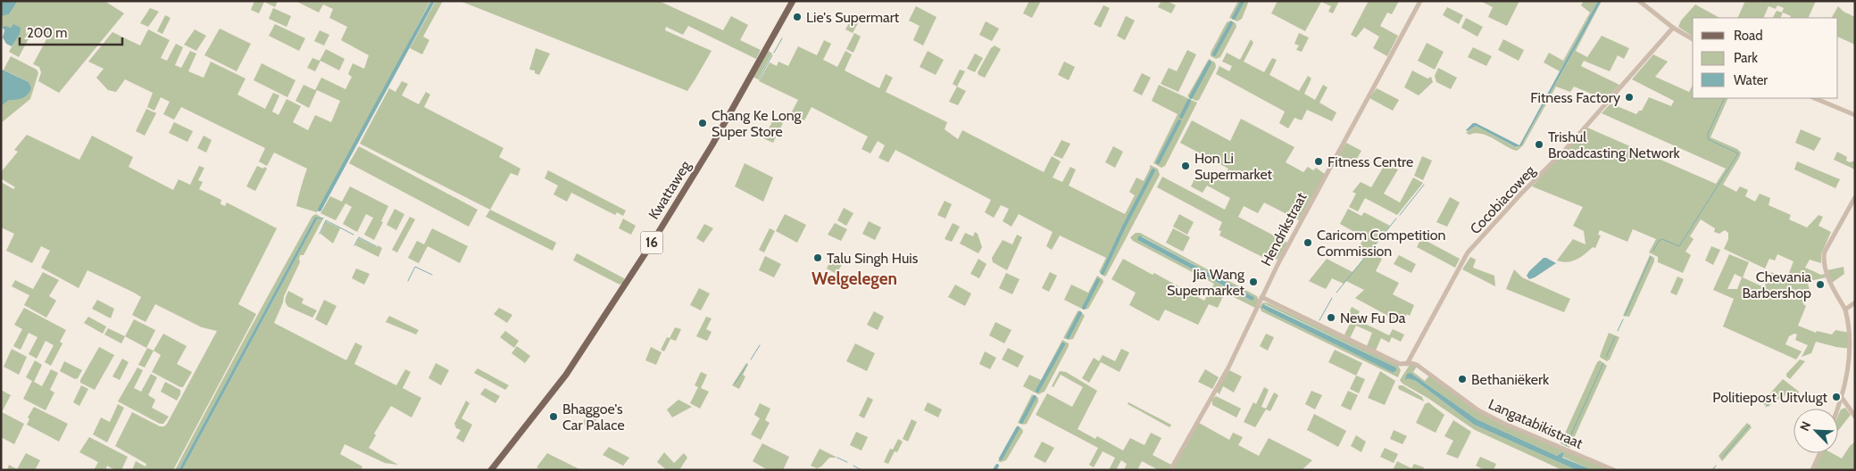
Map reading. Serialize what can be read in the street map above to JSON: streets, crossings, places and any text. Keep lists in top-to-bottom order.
{
  "streets": {
    "main road": ["Kwattaweg", "16"],
    "street": ["Cocobiacoweg", "Hendrikstraat", "Langatabikistraat"]
  },
  "crossings": [
    ["Cocobiacoweg", "Langatabikistraat"],
    ["Hendrikstraat", "Langatabikistraat"]
  ],
  "districts": ["Welgelegen"],
  "places": [
    "Lie's Supermart",
    "Fitness Factory",
    "Chang Ke Long Super Store",
    "Trishul Broadcasting Network",
    "Fitness Centre",
    "Hon Li Supermarket",
    "Caricom Competition Commission",
    "Talu Singh Huis",
    "Jia Wang Supermarket",
    "Chevania Barbershop",
    "New Fu Da",
    "Bethaniëkerk",
    "Politiepost Uitvlugt",
    "Bhaggoe's Car Palace"
  ],
  "legend": ["Road", "Park", "Water"],
  "scale_bar": "200 m",
  "north": "top left"
}
